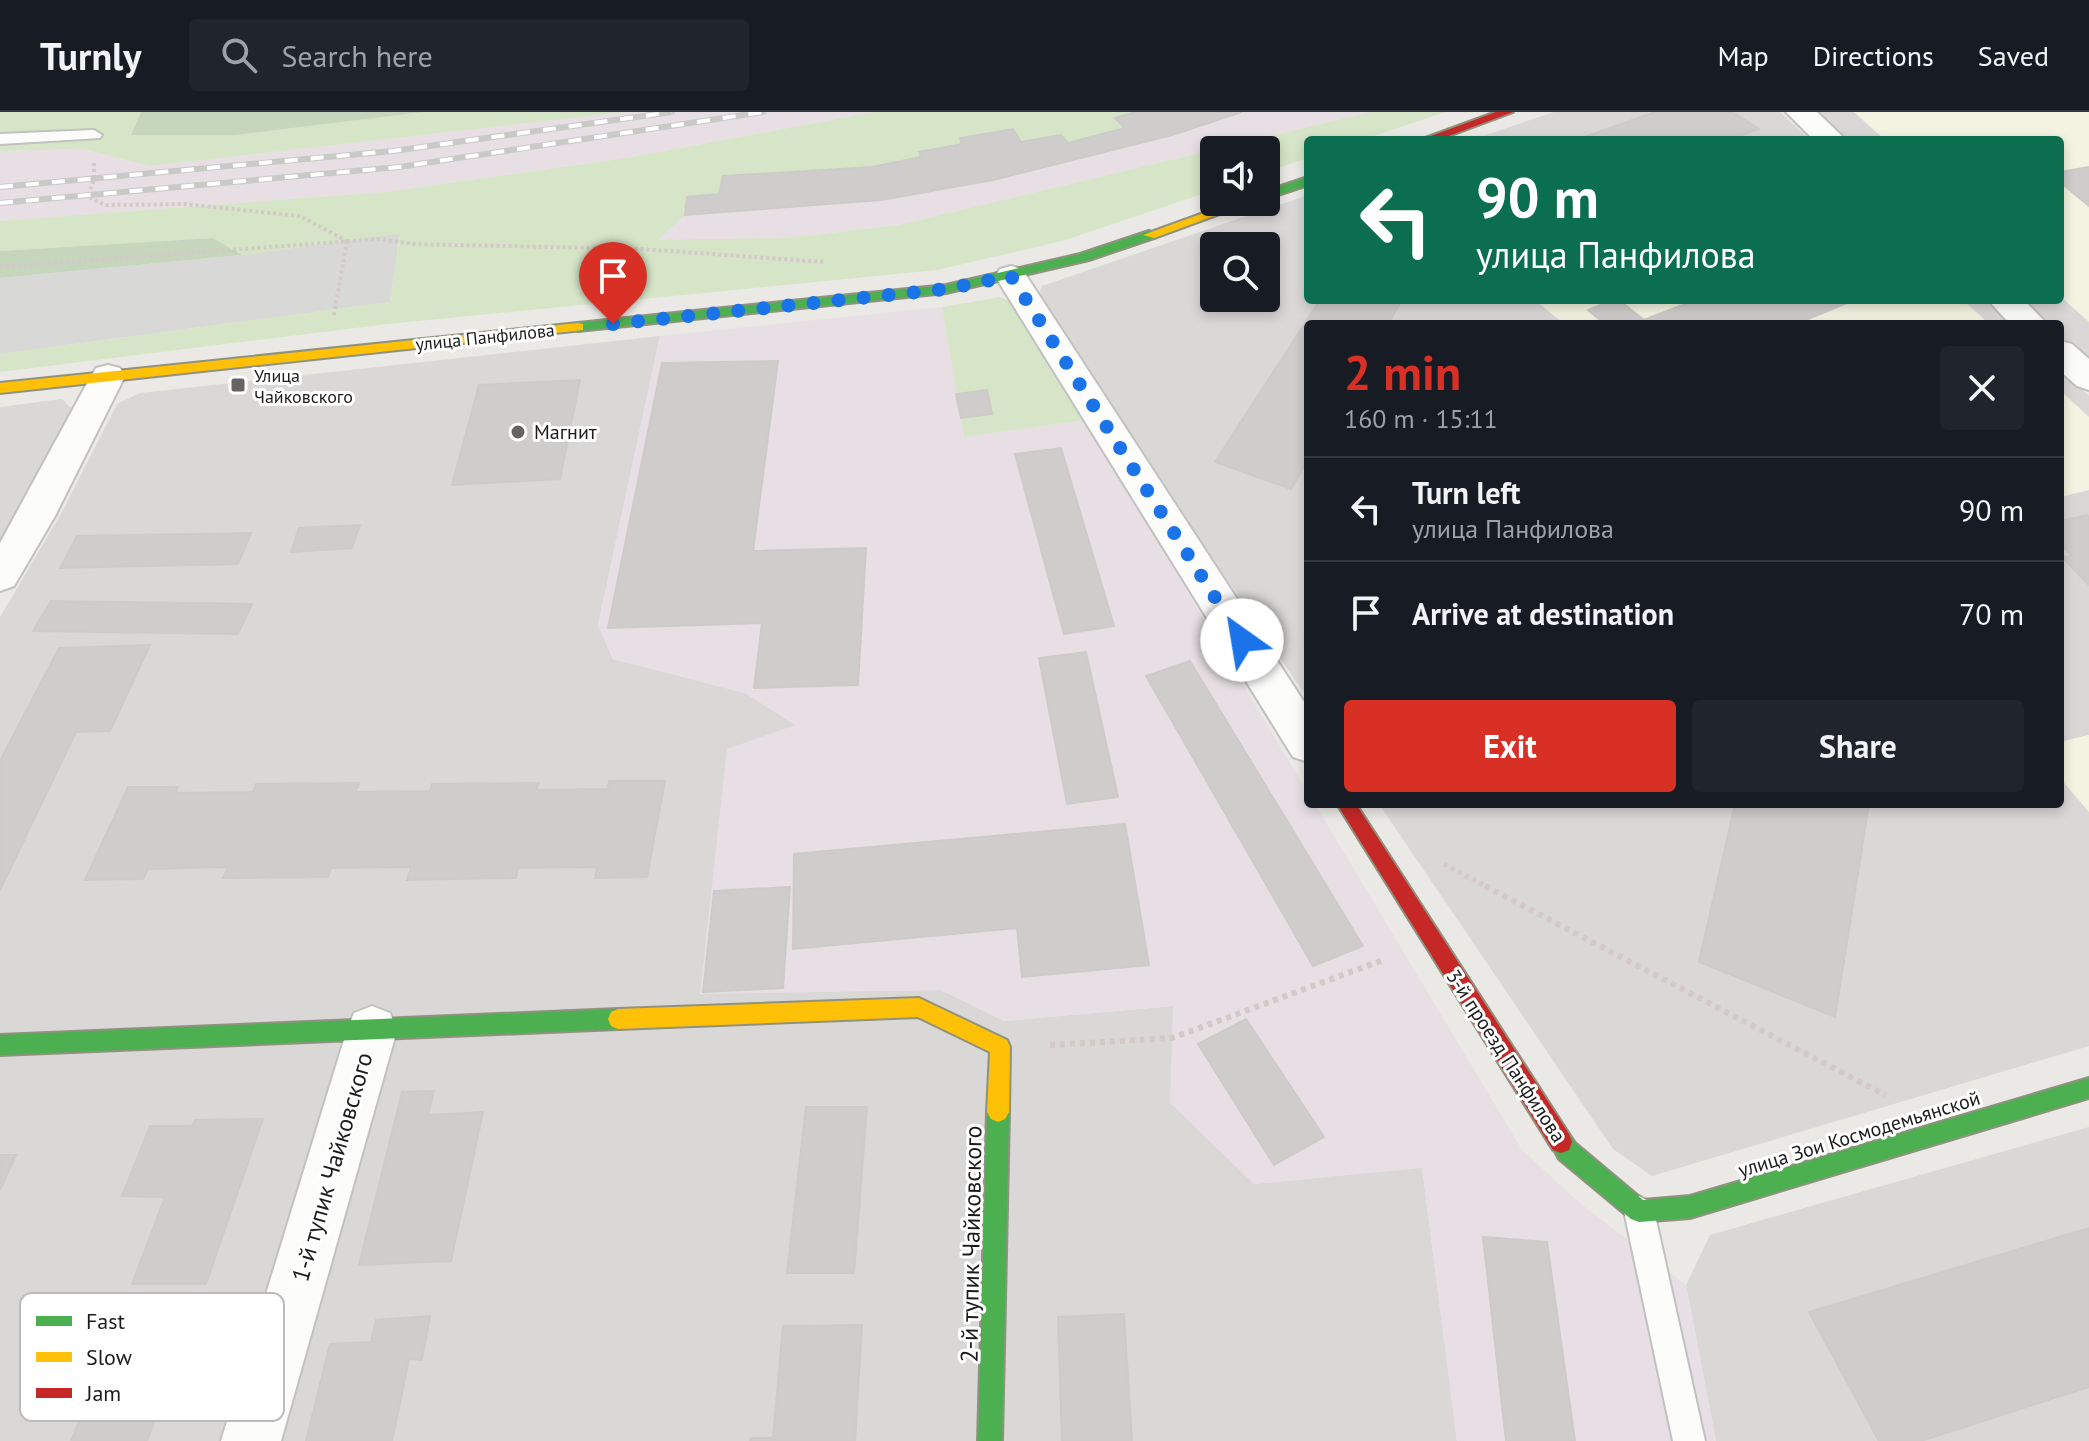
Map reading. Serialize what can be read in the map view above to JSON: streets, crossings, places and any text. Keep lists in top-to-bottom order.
{
  "streets": {
    "street": [
      "улица Панфилова",
      "3-й проезд Панфилова",
      "улица Зои Космодемьянской",
      "1-й тупик Чайковского",
      "2-й тупик Чайковского"
    ]
  },
  "crossings": [
    ["3-й проезд Панфилова", "улица Зои Космодемьянской"]
  ],
  "places": {
    "transit": ["Улица Чайковского"],
    "other": ["Магнит"]
  },
  "legend": ["Fast", "Slow", "Jam"],
  "page": {
    "header": "Turnly",
    "search": "Search here",
    "nav": ["Map", "Directions", "Saved"],
    "turn": ["90 m", "улица Панфилова"],
    "heading": ["2 min", "160 m · 15:11"],
    "list": [
      {
        "name": "Turn left",
        "note": "улица Панфилова",
        "value": "90 m"
      },
      {
        "name": "Arrive at destination",
        "value": "70 m"
      }
    ],
    "buttons": ["Exit", "Share"]
  }
}
